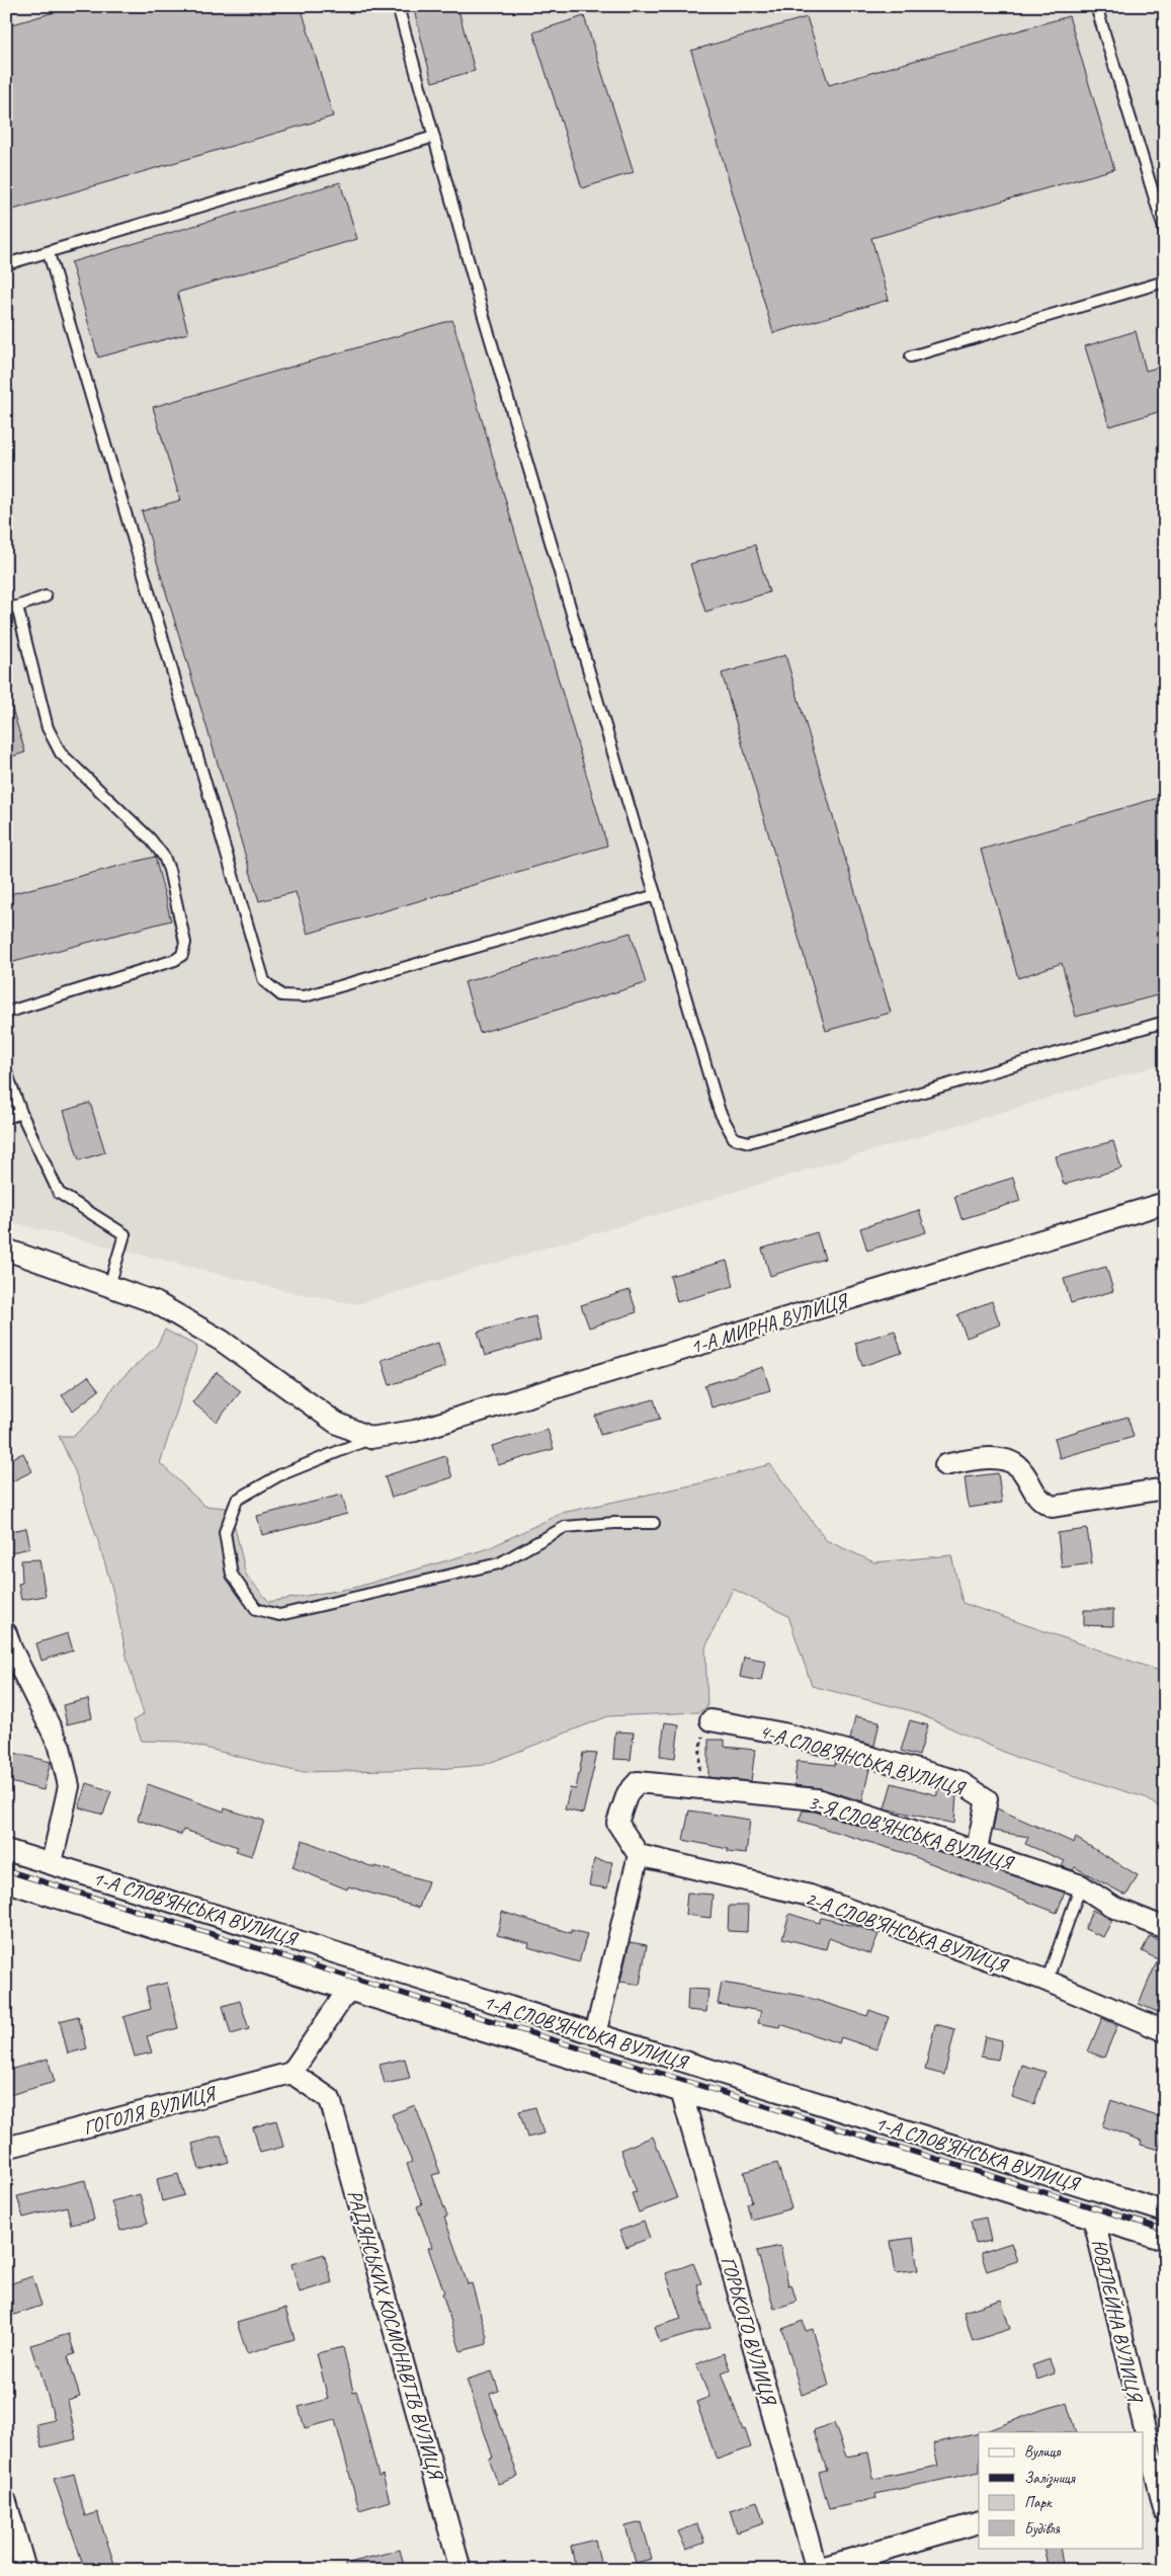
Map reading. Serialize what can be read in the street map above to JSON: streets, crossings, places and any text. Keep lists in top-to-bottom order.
{
  "streets": {
    "street": [
      "1-А МИРНА ВУЛИЦЯ",
      "4-А СЛОВ’ЯНСЬКА ВУЛИЦЯ",
      "3-Я СЛОВ’ЯНСЬКА ВУЛИЦЯ",
      "1-А СЛОВ’ЯНСЬКА ВУЛИЦЯ",
      "2-А СЛОВ’ЯНСЬКА ВУЛИЦЯ",
      "ГОГОЛЯ ВУЛИЦЯ",
      "ЮВІЛЕЙНА ВУЛИЦЯ",
      "ГОРЬКОГО ВУЛИЦЯ",
      "РАДЯНСЬКИХ КОСМОНАВТІВ ВУЛИЦЯ"
    ]
  },
  "crossings": [
    ["4-А СЛОВ’ЯНСЬКА ВУЛИЦЯ", "3-Я СЛОВ’ЯНСЬКА ВУЛИЦЯ"],
    ["3-Я СЛОВ’ЯНСЬКА ВУЛИЦЯ", "2-А СЛОВ’ЯНСЬКА ВУЛИЦЯ"],
    ["ГОГОЛЯ ВУЛИЦЯ", "РАДЯНСЬКИХ КОСМОНАВТІВ ВУЛИЦЯ"]
  ],
  "legend": [
    "Вулиця",
    "Залізниця",
    "Парк",
    "Будівля"
  ]
}
